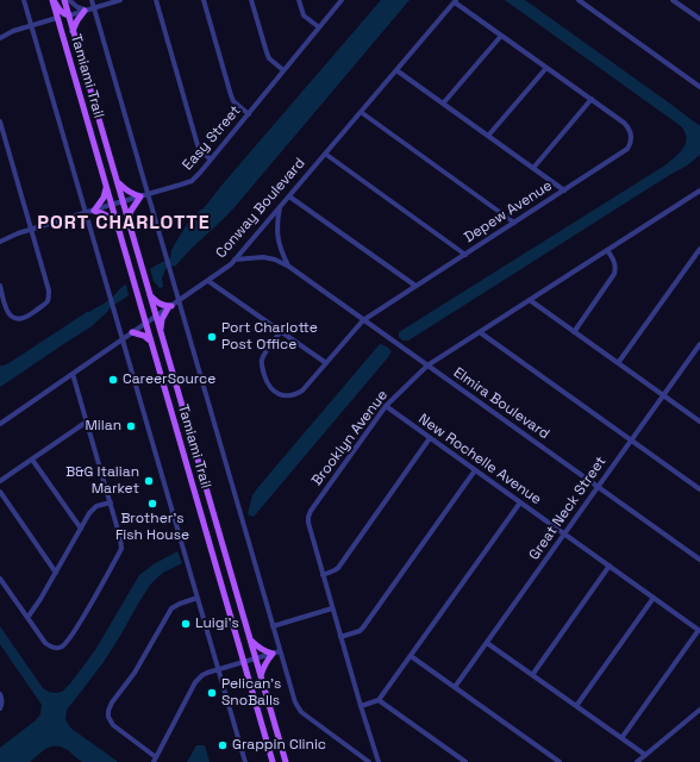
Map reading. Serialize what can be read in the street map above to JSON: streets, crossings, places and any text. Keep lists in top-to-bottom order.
{
  "streets": {
    "main road": ["Tamiami Trail"],
    "street": [
      "Easy Street",
      "Conway Boulevard",
      "Depew Avenue",
      "Elmira Boulevard",
      "Brooklyn Avenue",
      "New Rochelle Avenue",
      "Great Neck Street"
    ]
  },
  "crossings": [
    ["Tamiami Trail", "Easy Street"],
    ["Tamiami Trail", "Conway Boulevard"],
    ["Conway Boulevard", "Depew Avenue"],
    ["Conway Boulevard", "Elmira Boulevard"],
    ["Depew Avenue", "Elmira Boulevard"],
    ["Elmira Boulevard", "Brooklyn Avenue"],
    ["Elmira Boulevard", "Great Neck Street"],
    ["Brooklyn Avenue", "New Rochelle Avenue"],
    ["New Rochelle Avenue", "Great Neck Street"]
  ],
  "districts": ["PORT CHARLOTTE"],
  "places": [
    "Port Charlotte Post Office",
    "CareerSource",
    "Milan",
    "B&G Italian Market",
    "Brother's Fish House",
    "Luigi's",
    "Pelican's SnoBalls",
    "Grappin Clinic"
  ]
}
